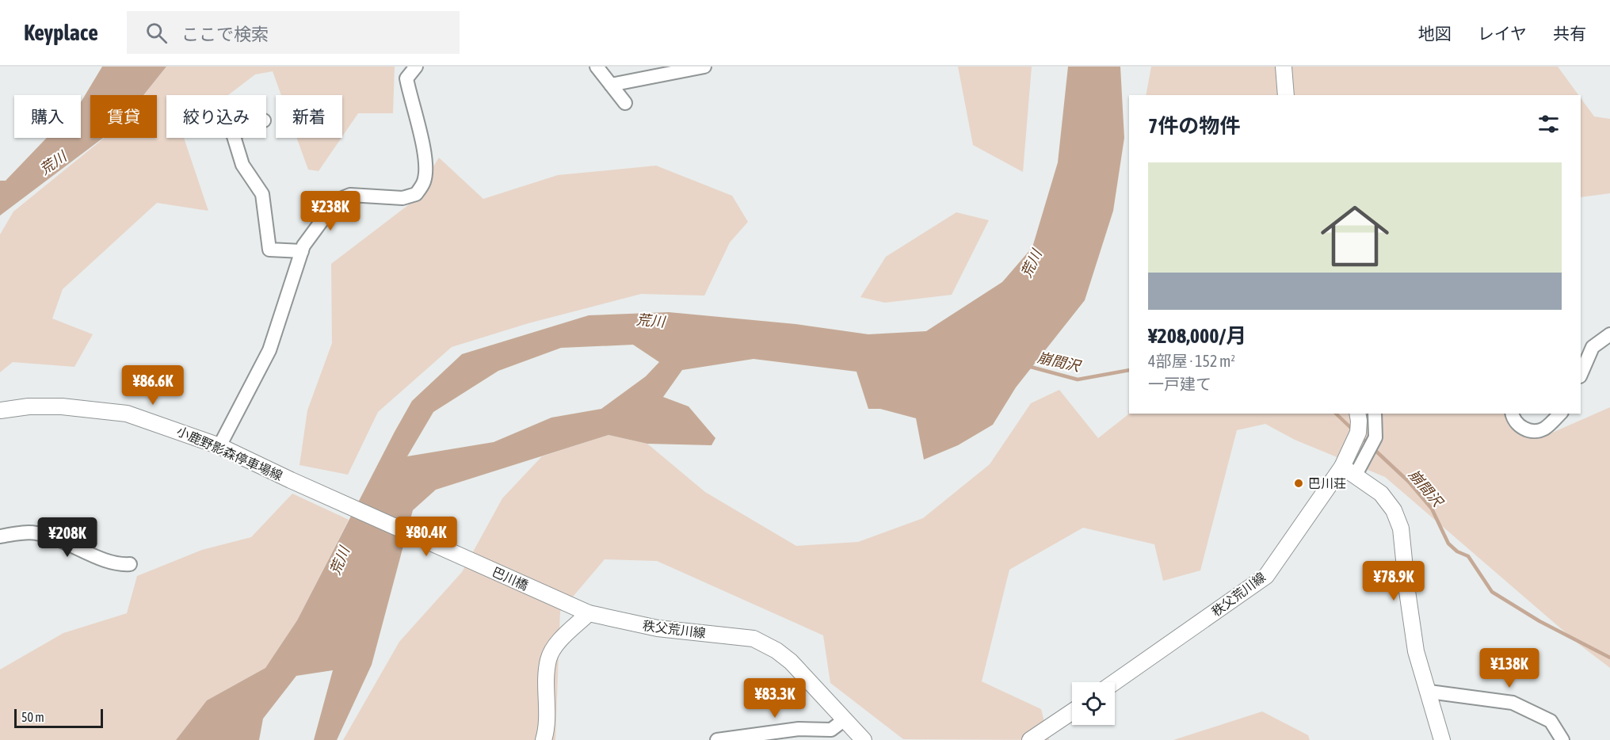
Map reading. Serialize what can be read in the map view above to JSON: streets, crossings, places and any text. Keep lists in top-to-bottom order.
{
  "streets": {
    "main road": ["小鹿野影森停車場線", "巴川橋", "秩父荒川線"]
  },
  "crossings": [
    ["小鹿野影森停車場線", "巴川橋"],
    ["巴川橋", "秩父荒川線"]
  ],
  "water": ["荒川", "崩間沢"],
  "places": ["巴川荘"],
  "scale_bar": "50 m",
  "page": {
    "header": "Keyplace",
    "search": "ここで検索",
    "nav": ["地図", "レイヤ", "共有"],
    "chip": [
      "購入",
      "賃貸",
      "絞り込み",
      "新着"
    ],
    "heading": "7件の物件",
    "list": [
      {
        "name": "¥208,000/月",
        "note": "4部屋 · 152 m² · 一戸建て"
      }
    ],
    "price": [
      "¥238K",
      "¥86.6K",
      "¥80.4K",
      "¥208K",
      "¥78.9K",
      "¥138K",
      "¥83.3K"
    ],
    "scale": "50 m"
  }
}
